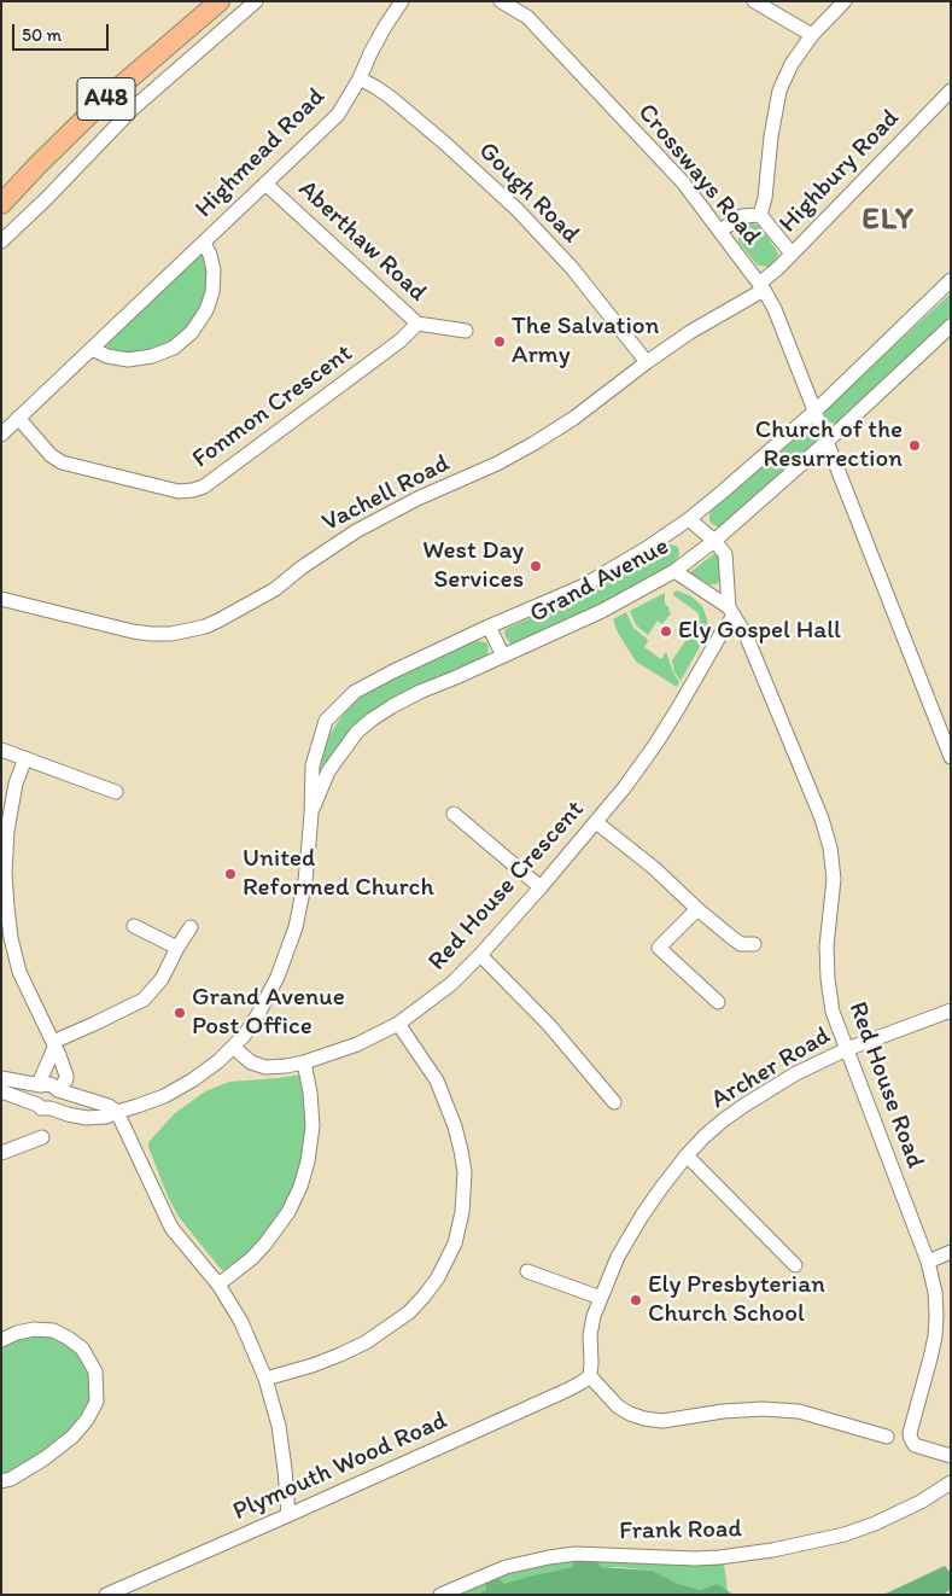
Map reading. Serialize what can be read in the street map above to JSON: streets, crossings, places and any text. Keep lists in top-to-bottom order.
{
  "streets": {
    "highway": ["A48"],
    "street": [
      "Highmead Road",
      "Highbury Road",
      "Crossways Road",
      "Gough Road",
      "Aberthaw Road",
      "Fonmon Crescent",
      "Vachell Road",
      "Grand Avenue",
      "Red House Crescent",
      "Archer Road",
      "Red House Road",
      "Plymouth Wood Road",
      "Frank Road"
    ]
  },
  "crossings": [
    ["Highmead Road", "Gough Road"],
    ["Highmead Road", "Aberthaw Road"],
    ["Highmead Road", "Fonmon Crescent"],
    ["Highbury Road", "Crossways Road"],
    ["Highbury Road", "Vachell Road"],
    ["Crossways Road", "Vachell Road"],
    ["Crossways Road", "Grand Avenue"],
    ["Gough Road", "Vachell Road"],
    ["Aberthaw Road", "Fonmon Crescent"],
    ["Grand Avenue", "Red House Crescent"],
    ["Grand Avenue", "Red House Road"],
    ["Red House Crescent", "Red House Road"],
    ["Archer Road", "Red House Road"],
    ["Archer Road", "Plymouth Wood Road"]
  ],
  "districts": ["ELY"],
  "places": [
    "The Salvation Army",
    "Church of the Resurrection",
    "West Day Services",
    "Ely Gospel Hall",
    "United Reformed Church",
    "Grand Avenue Post Office",
    "Ely Presbyterian Church School"
  ],
  "scale_bar": "50 m"
}
